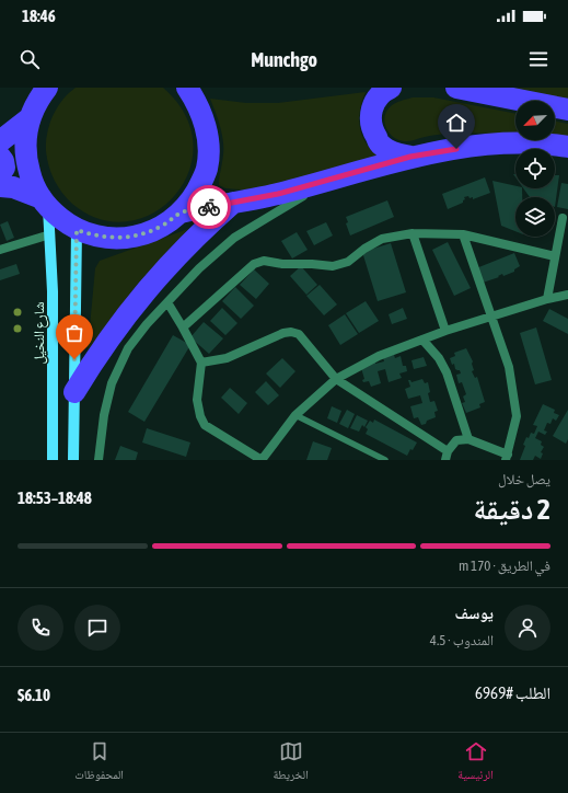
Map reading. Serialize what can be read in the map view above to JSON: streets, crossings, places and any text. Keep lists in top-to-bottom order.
{
  "streets": {
    "main road": ["شارع النخيل"]
  },
  "north": "bottom left",
  "page": {
    "status": "18:46",
    "header": "Munchgo",
    "heading": ["2 دقيقة", "يصل خلال", "18:48–18:53"],
    "panel": [
      "يوسف",
      "المندوب · 4.5",
      "الطلب #6969",
      "$6.10"
    ],
    "bar": "في الطريق · 170 m",
    "tabs": ["الرئيسية", "الخريطة", "المحفوظات"]
  }
}
